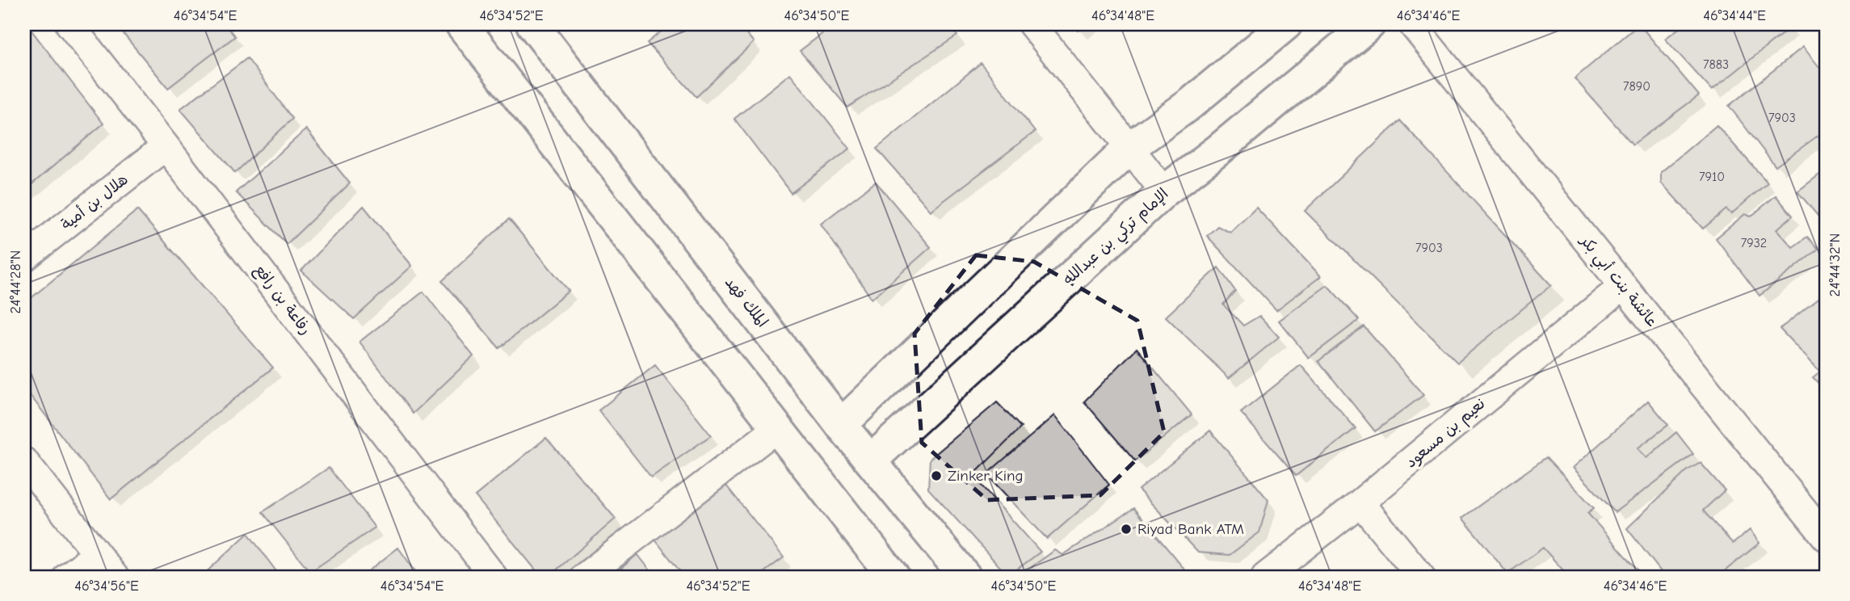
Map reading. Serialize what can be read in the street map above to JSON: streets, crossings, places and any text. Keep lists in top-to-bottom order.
{
  "streets": {
    "street": [
      "هلال بن أمية",
      "الإمام تركي بن عبدالله",
      "عائشة بنت أبي بكر",
      "رفاعة بن رافع",
      "الملك فهد",
      "نعيم بن مسعود"
    ]
  },
  "crossings": [
    ["هلال بن أمية", "رفاعة بن رافع"],
    ["الإمام تركي بن عبدالله", "الملك فهد"],
    ["عائشة بنت أبي بكر", "نعيم بن مسعود"]
  ],
  "places": ["Zinker King", "Riyad Bank ATM"],
  "house_numbers": [
    "7883",
    "7890",
    "7903",
    "7910",
    "7932",
    "7903"
  ],
  "coordinates": [
    "46°34'54\"E",
    "46°34'52\"E",
    "46°34'50\"E",
    "46°34'48\"E",
    "46°34'46\"E",
    "46°34'44\"E",
    "24°44'32\"N",
    "24°44'28\"N",
    "46°34'56\"E"
  ]
}
